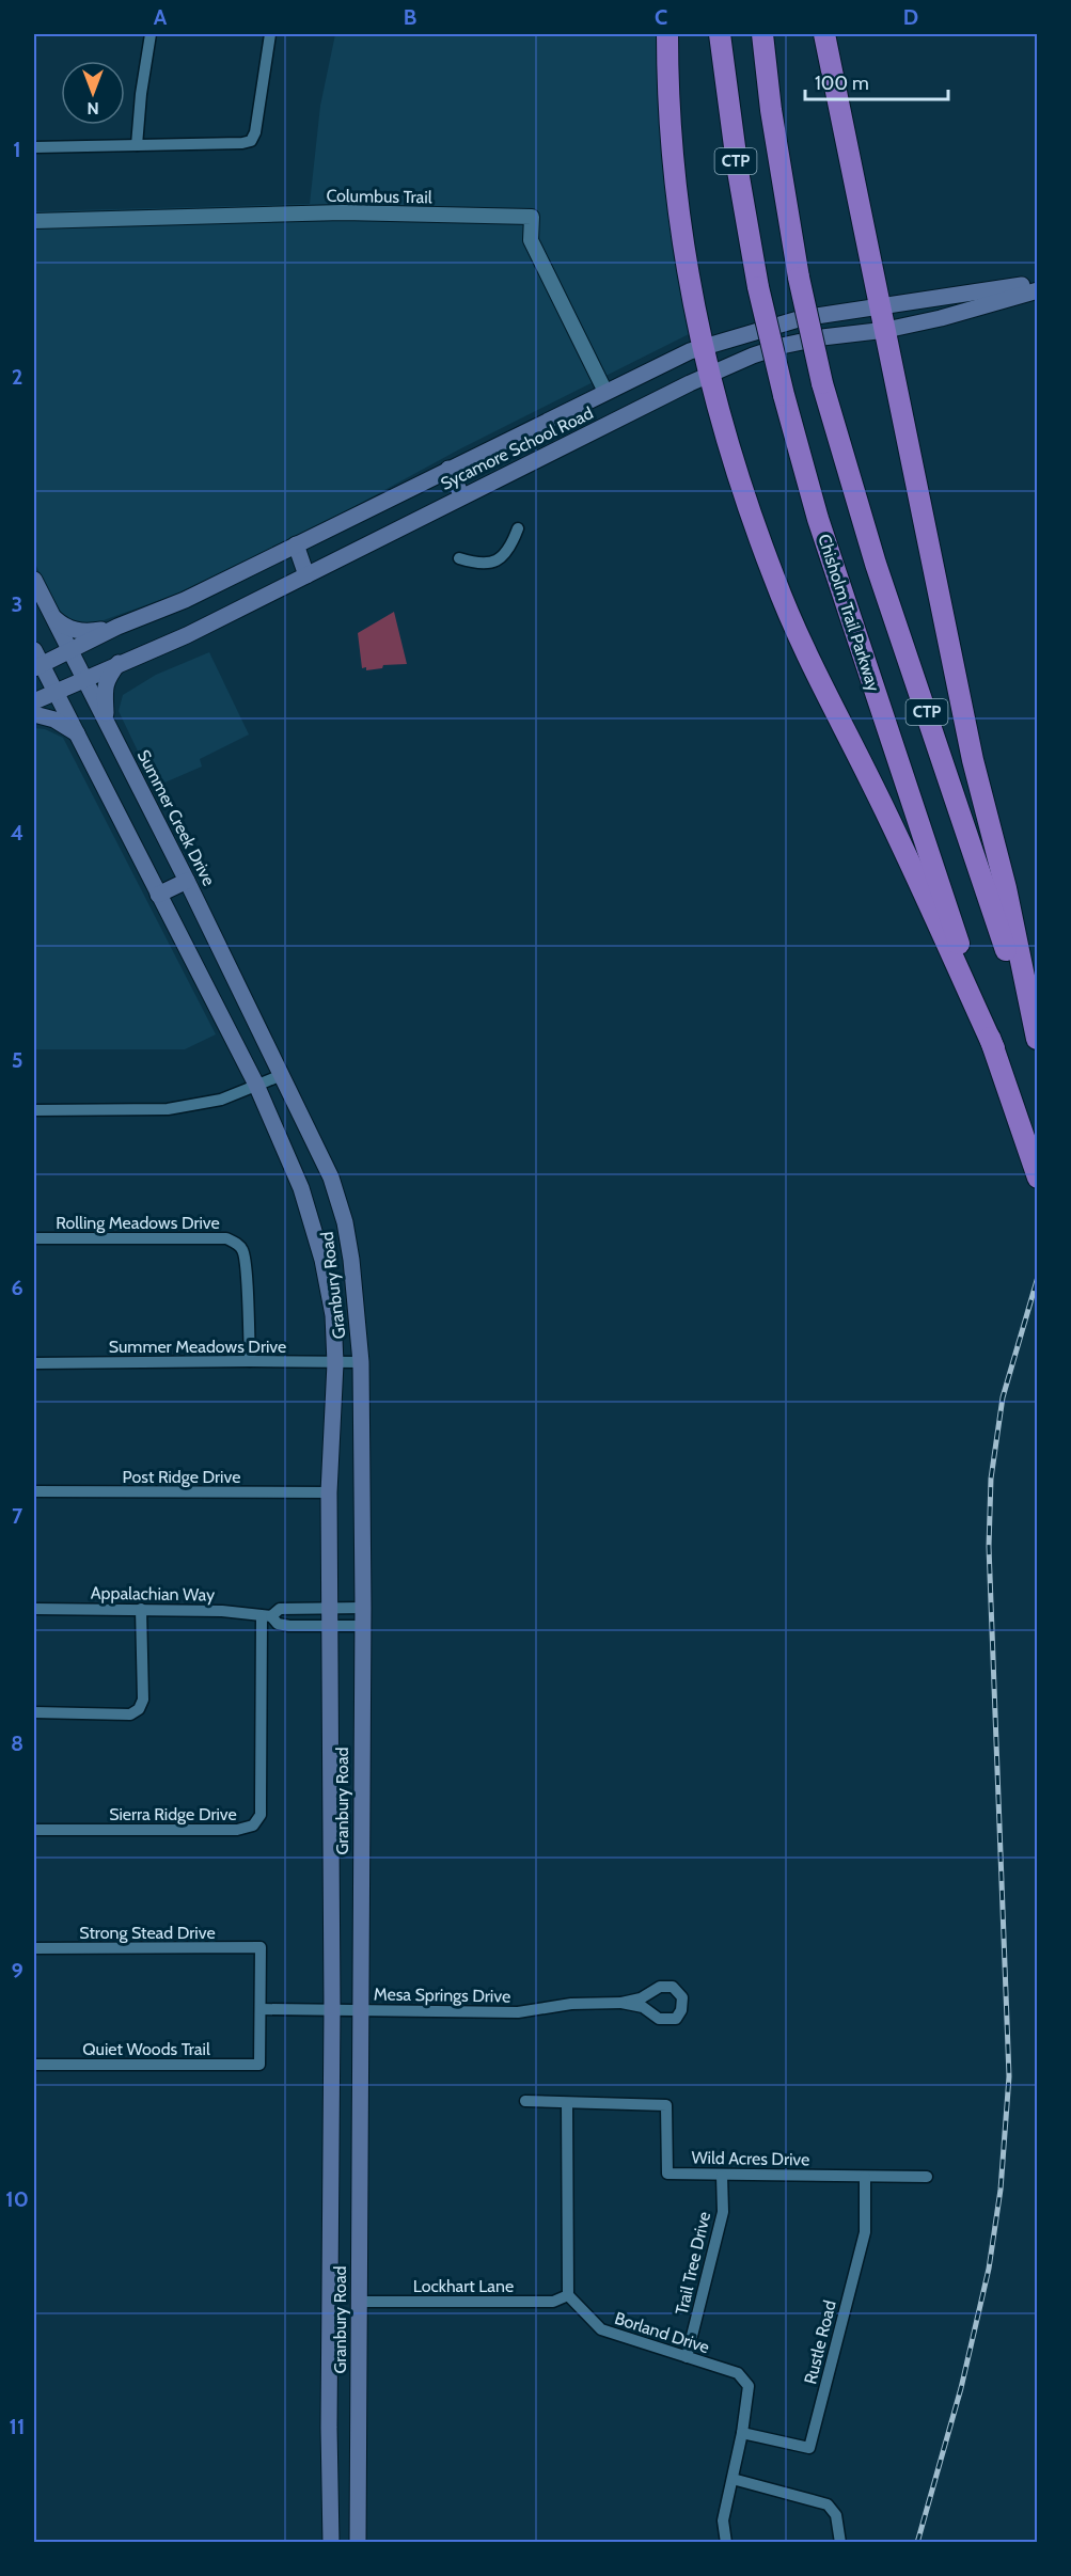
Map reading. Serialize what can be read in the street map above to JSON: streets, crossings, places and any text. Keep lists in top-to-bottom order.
{
  "streets": {
    "highway": ["CTP", "Chisholm Trail Parkway"],
    "main road": ["Sycamore School Road", "Summer Creek Drive", "Granbury Road"],
    "street": [
      "Columbus Trail",
      "Rolling Meadows Drive",
      "Summer Meadows Drive",
      "Post Ridge Drive",
      "Appalachian Way",
      "Sierra Ridge Drive",
      "Strong Stead Drive",
      "Mesa Springs Drive",
      "Quiet Woods Trail",
      "Wild Acres Drive",
      "Trail Tree Drive",
      "Lockhart Lane",
      "Borland Drive",
      "Rustle Road"
    ]
  },
  "crossings": [
    ["Columbus Trail", "Sycamore School Road"],
    ["Sycamore School Road", "Summer Creek Drive"],
    ["Summer Creek Drive", "Granbury Road"],
    ["Rolling Meadows Drive", "Summer Meadows Drive"],
    ["Granbury Road", "Summer Meadows Drive"],
    ["Granbury Road", "Post Ridge Drive"],
    ["Granbury Road", "Appalachian Way"],
    ["Granbury Road", "Mesa Springs Drive"],
    ["Granbury Road", "Lockhart Lane"],
    ["Appalachian Way", "Sierra Ridge Drive"],
    ["Strong Stead Drive", "Mesa Springs Drive"],
    ["Strong Stead Drive", "Quiet Woods Trail"],
    ["Mesa Springs Drive", "Quiet Woods Trail"],
    ["Wild Acres Drive", "Trail Tree Drive"],
    ["Wild Acres Drive", "Rustle Road"],
    ["Trail Tree Drive", "Borland Drive"],
    ["Lockhart Lane", "Borland Drive"],
    ["Borland Drive", "Rustle Road"]
  ],
  "scale_bar": "100 m",
  "north": "bottom",
  "grid": {
    "columns": [
      "A",
      "B",
      "C",
      "D"
    ],
    "rows": [
      "1",
      "2",
      "3",
      "4",
      "5",
      "6",
      "7",
      "8",
      "9",
      "10",
      "11"
    ]
  }
}
